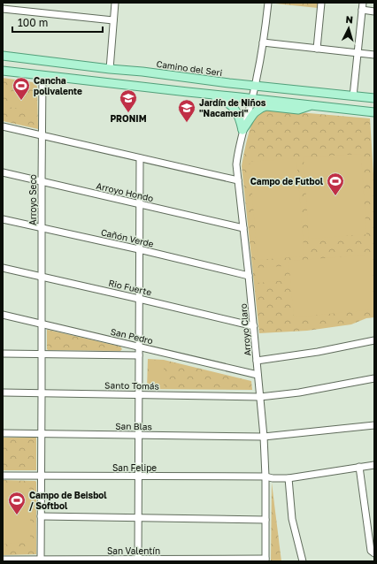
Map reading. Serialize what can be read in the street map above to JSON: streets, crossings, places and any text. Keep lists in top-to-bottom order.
{
  "streets": {
    "main road": ["Camino del Seri"],
    "street": [
      "Arroyo Hondo",
      "Arroyo Seco",
      "Cañón Verde",
      "Rio Fuerte",
      "Arroyo Claro",
      "San Pedro",
      "Santo Tomás",
      "San Blas",
      "San Felipe",
      "San Valentín"
    ]
  },
  "crossings": [
    ["Camino del Seri", "Arroyo Claro"],
    ["Arroyo Hondo", "Arroyo Seco"],
    ["Arroyo Hondo", "Arroyo Claro"],
    ["Arroyo Seco", "Cañón Verde"],
    ["Arroyo Seco", "Rio Fuerte"],
    ["Arroyo Seco", "San Pedro"],
    ["Arroyo Seco", "Santo Tomás"],
    ["Arroyo Seco", "San Blas"],
    ["Arroyo Seco", "San Felipe"],
    ["Arroyo Seco", "San Valentín"],
    ["Cañón Verde", "Arroyo Claro"],
    ["Rio Fuerte", "Arroyo Claro"],
    ["Arroyo Claro", "San Pedro"],
    ["Arroyo Claro", "Santo Tomás"],
    ["Arroyo Claro", "San Blas"],
    ["Arroyo Claro", "San Felipe"],
    ["Arroyo Claro", "San Valentín"]
  ],
  "places": {
    "sports": ["Cancha polivalente", "Campo de Futbol", "Campo de Beisbol / Softbol"],
    "school or university": ["PRONIM", "Jardín de Niños \"Nacameri\""]
  },
  "scale_bar": "100 m",
  "north": "top"
}
